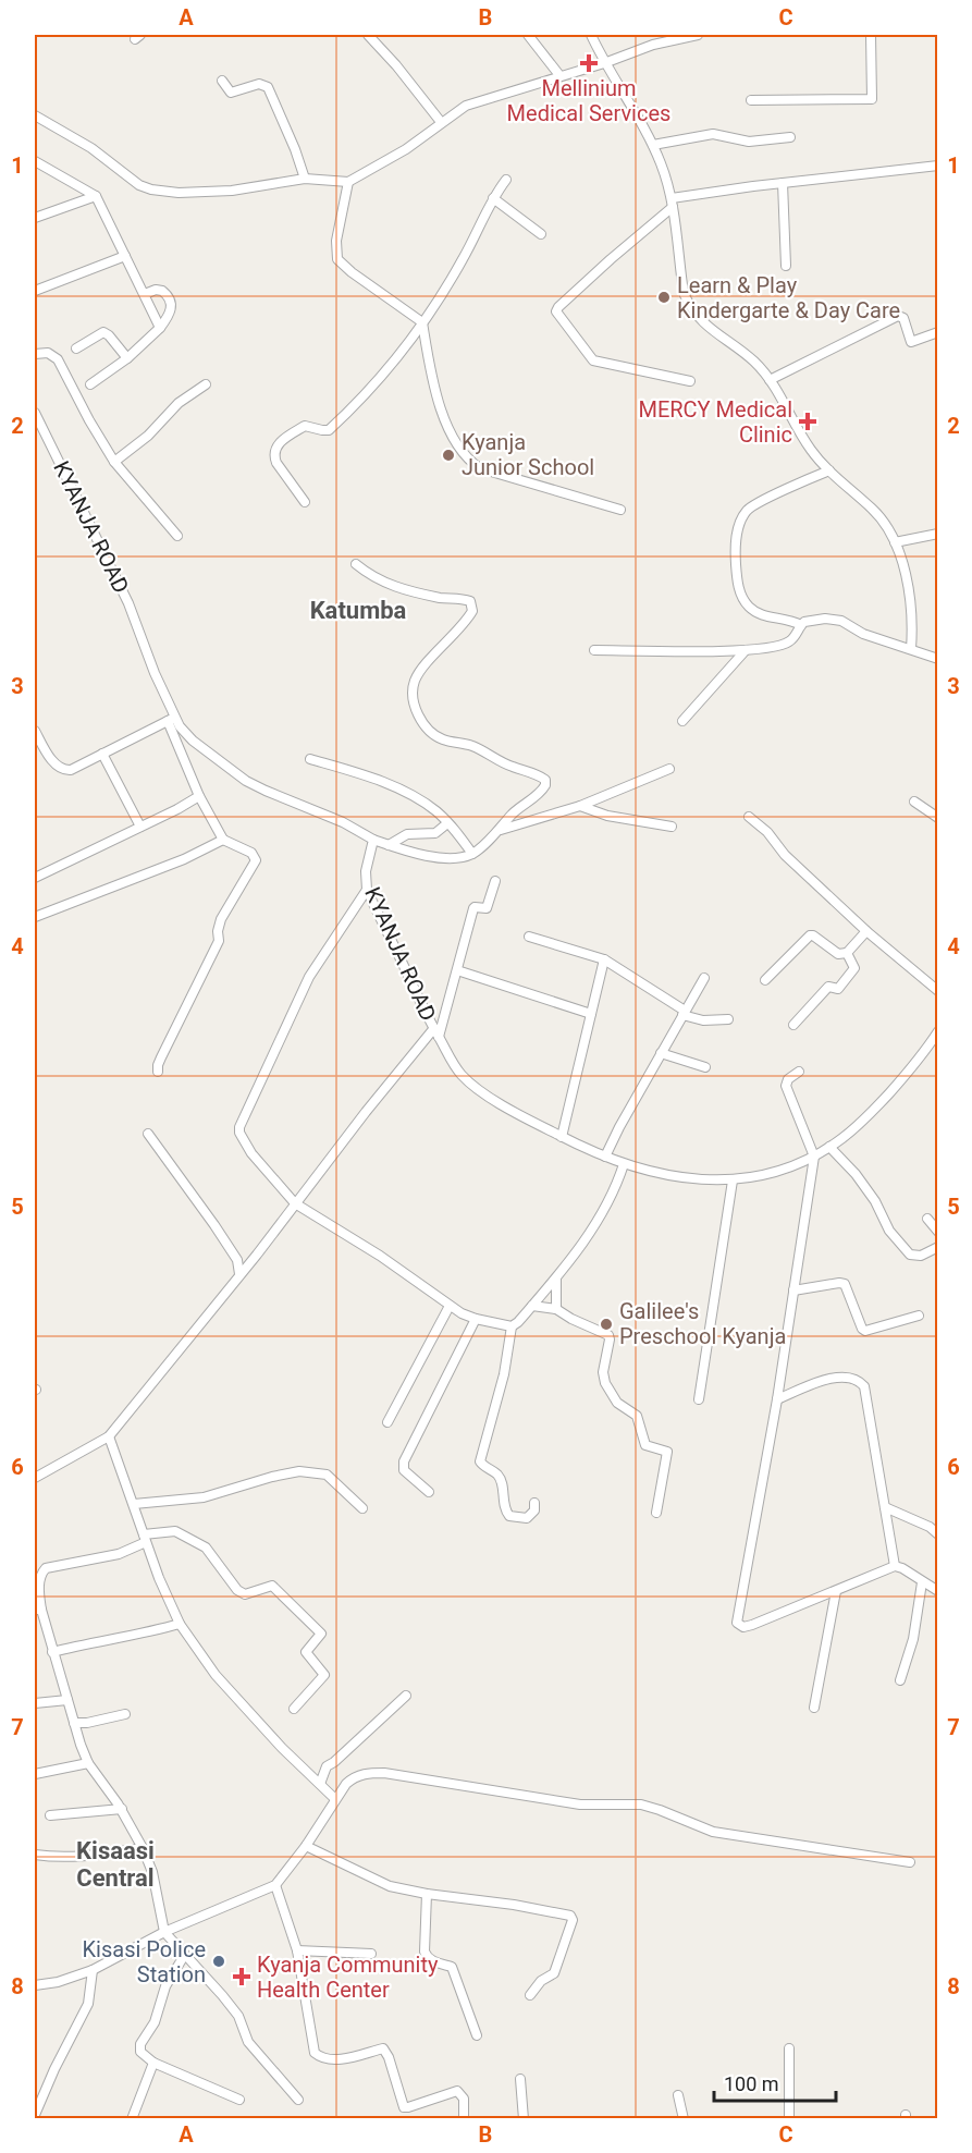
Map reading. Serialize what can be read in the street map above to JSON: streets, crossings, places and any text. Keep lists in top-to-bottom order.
{
  "streets": {
    "street": ["KYANJA ROAD"]
  },
  "districts": ["Katumba", "Kisaasi Central"],
  "places": {
    "health": ["Mellinium Medical Services", "MERCY Medical Clinic", "Kyanja Community Health Center"],
    "other": [
      "Learn & Play Kindergarte & Day Care",
      "Kyanja Junior School",
      "Galilee's Preschool Kyanja",
      "Kisasi Police Station"
    ]
  },
  "scale_bar": "100 m",
  "grid": {
    "columns": ["A", "B", "C"],
    "rows": [
      "1",
      "2",
      "3",
      "4",
      "5",
      "6",
      "7",
      "8"
    ]
  }
}
